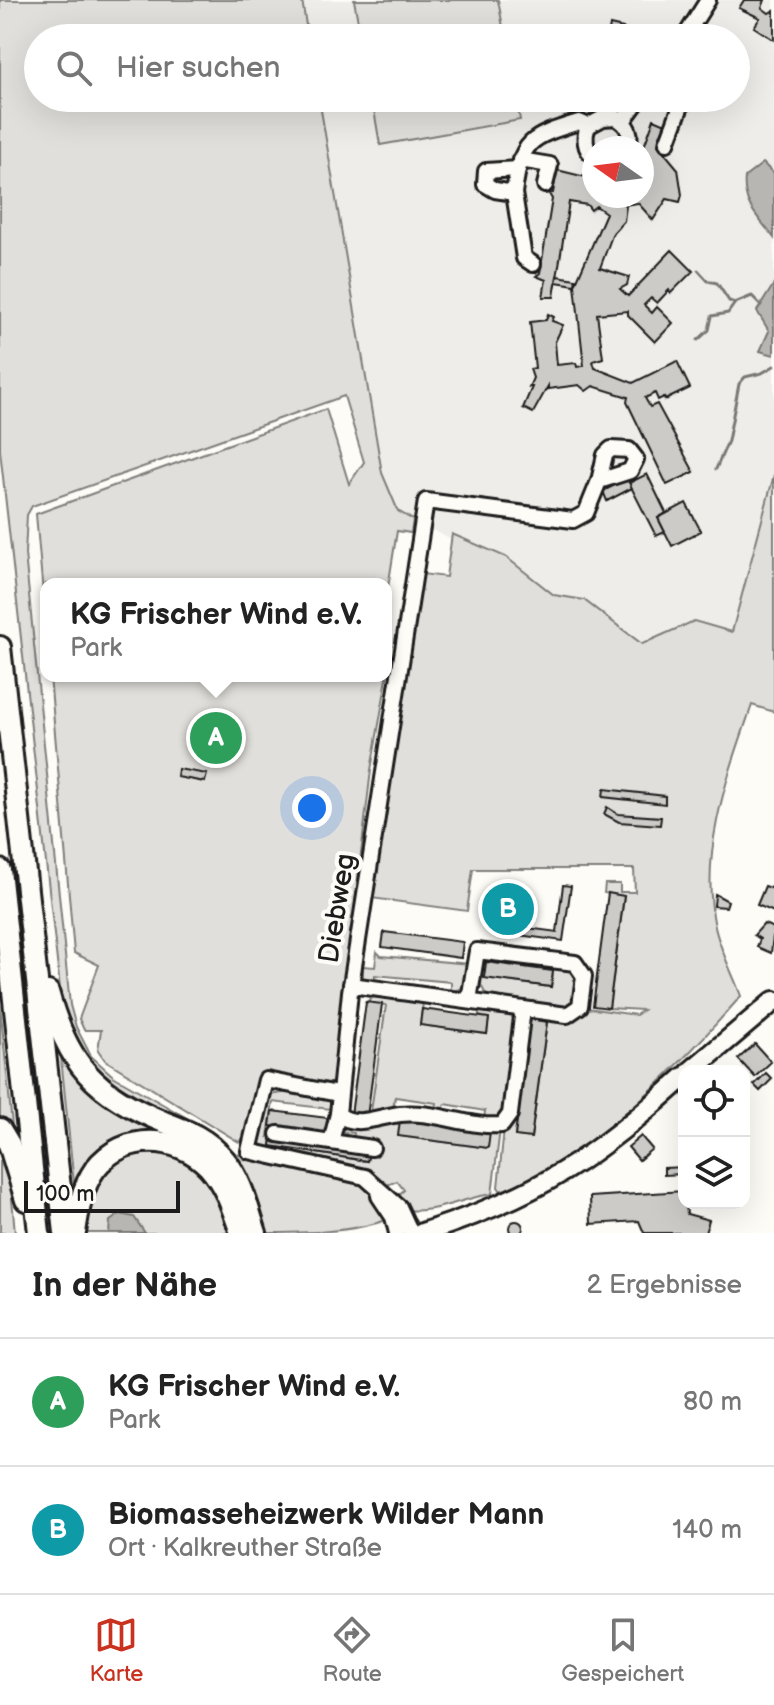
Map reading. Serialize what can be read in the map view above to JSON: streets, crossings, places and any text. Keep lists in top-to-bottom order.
{
  "streets": {
    "street": ["Diebweg"]
  },
  "scale_bar": "100 m",
  "north": "left",
  "page": {
    "search": "Hier suchen",
    "popup": ["KG Frischer Wind e.V.", "Park"],
    "pins": ["A", "B"],
    "scale": "100 m",
    "heading": ["In der Nähe", "2 Ergebnisse"],
    "list": [
      {
        "mark": "A",
        "name": "KG Frischer Wind e.V.",
        "note": "Park",
        "value": "80 m"
      },
      {
        "mark": "B",
        "name": "Biomasseheizwerk Wilder Mann",
        "note": "Ort · Kalkreuther Straße",
        "value": "140 m"
      }
    ],
    "nav": ["Karte", "Route", "Gespeichert"]
  }
}
